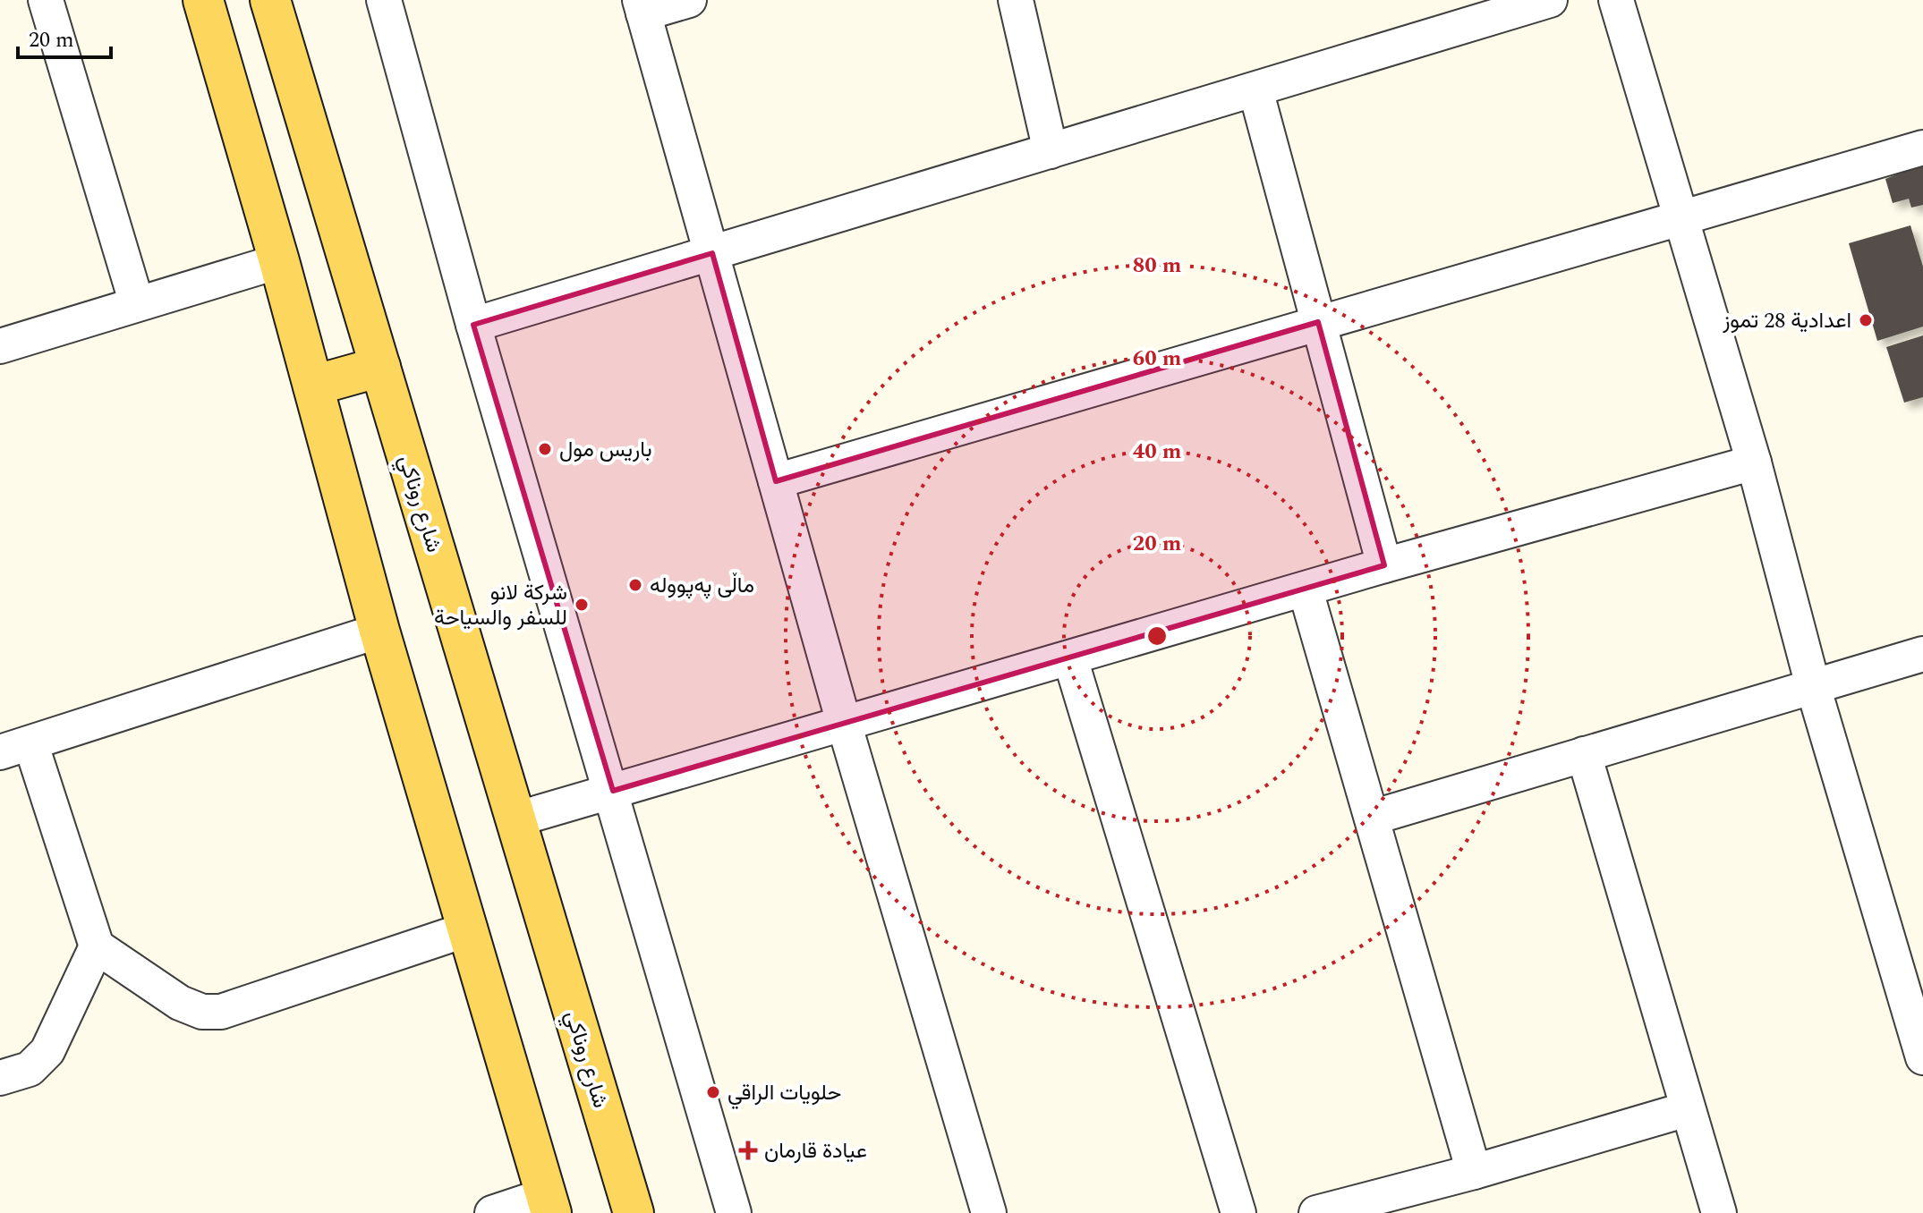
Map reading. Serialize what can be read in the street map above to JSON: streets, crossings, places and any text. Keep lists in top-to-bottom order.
{
  "streets": {
    "main road": ["شارع روناكي"]
  },
  "places": {
    "other": [
      "اعدادية 28 تموز",
      "باريس مول",
      "ماڵی پەپوولە",
      "شركة لانو للسفر والسياحة",
      "حلويات الراقي"
    ],
    "health": ["عيادة قارمان"]
  },
  "scale_bar": "20 m",
  "rings": [
    "80 m",
    "60 m",
    "40 m",
    "20 m"
  ]
}
